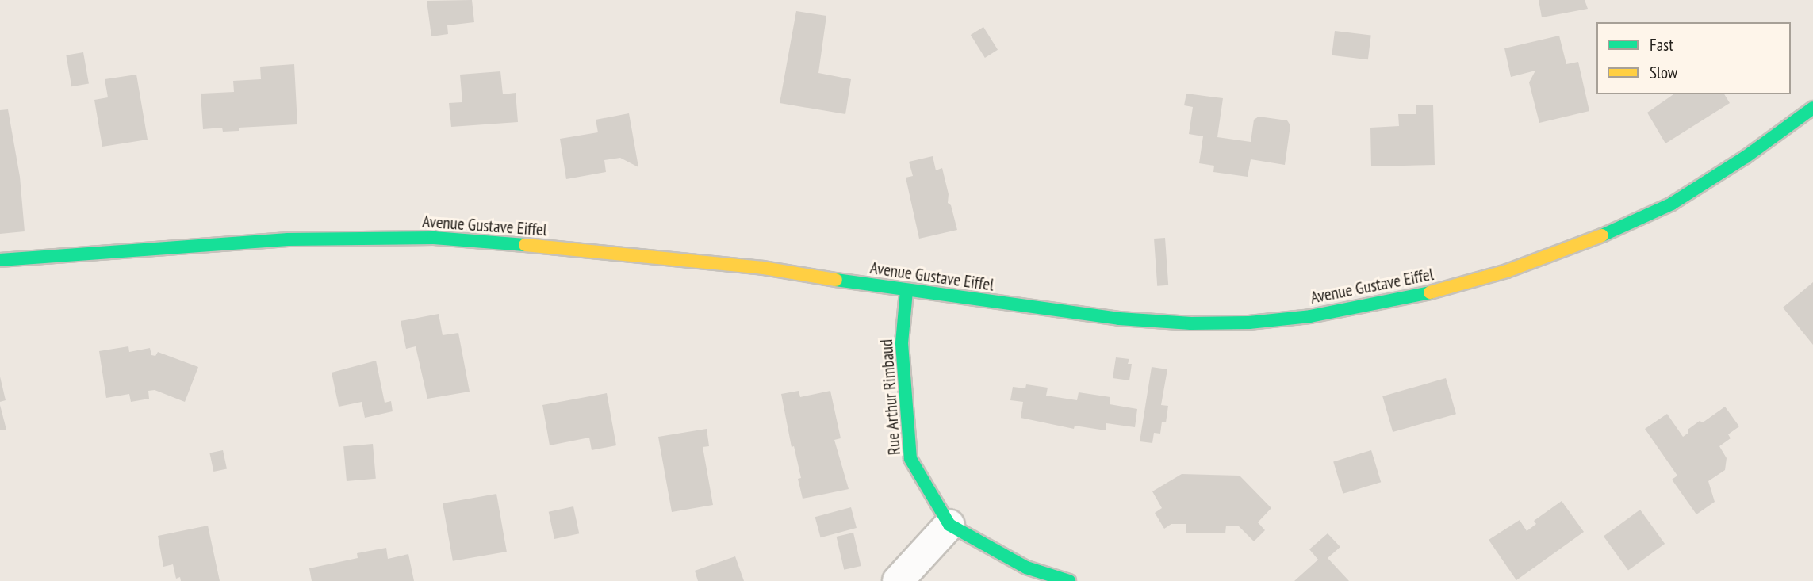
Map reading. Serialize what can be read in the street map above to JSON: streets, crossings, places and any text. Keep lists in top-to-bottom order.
{
  "streets": {
    "street": ["Avenue Gustave Eiffel", "Rue Arthur Rimbaud"]
  },
  "crossings": [
    ["Avenue Gustave Eiffel", "Rue Arthur Rimbaud"]
  ],
  "legend": ["Fast", "Slow"]
}
